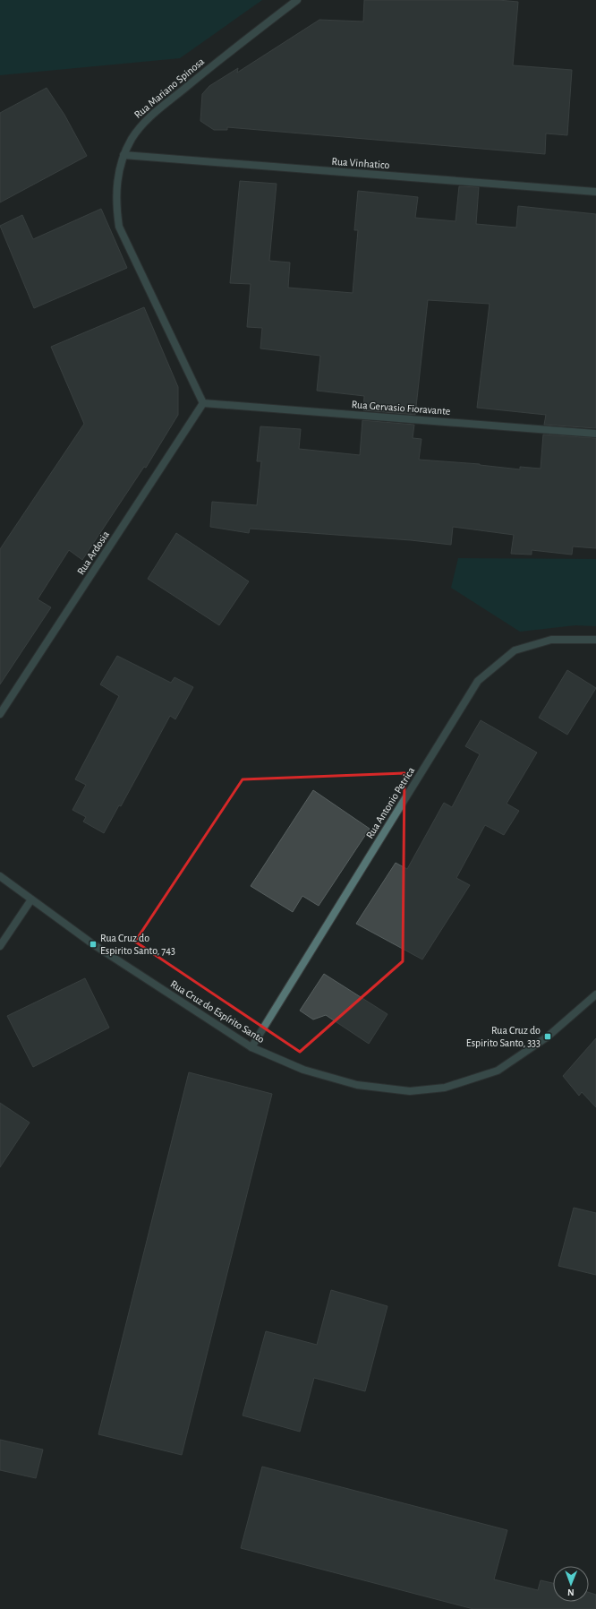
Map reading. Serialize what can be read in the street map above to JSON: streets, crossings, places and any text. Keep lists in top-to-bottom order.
{
  "streets": {
    "street": [
      "Rua Mariano Spinosa",
      "Rua Vinhatico",
      "Rua Gervasio Fioravante",
      "Rua Ardosia",
      "Rua Antonio Petrica",
      "Rua Cruz do Espírito Santo"
    ]
  },
  "crossings": [
    ["Rua Mariano Spinosa", "Rua Vinhatico"],
    ["Rua Mariano Spinosa", "Rua Gervasio Fioravante"],
    ["Rua Mariano Spinosa", "Rua Ardosia"],
    ["Rua Gervasio Fioravante", "Rua Ardosia"],
    ["Rua Antonio Petrica", "Rua Cruz do Espírito Santo"]
  ],
  "places": {
    "transit": ["Rua Cruz do Espirito Santo, 743", "Rua Cruz do Espirito Santo, 333"]
  },
  "north": "bottom"
}
